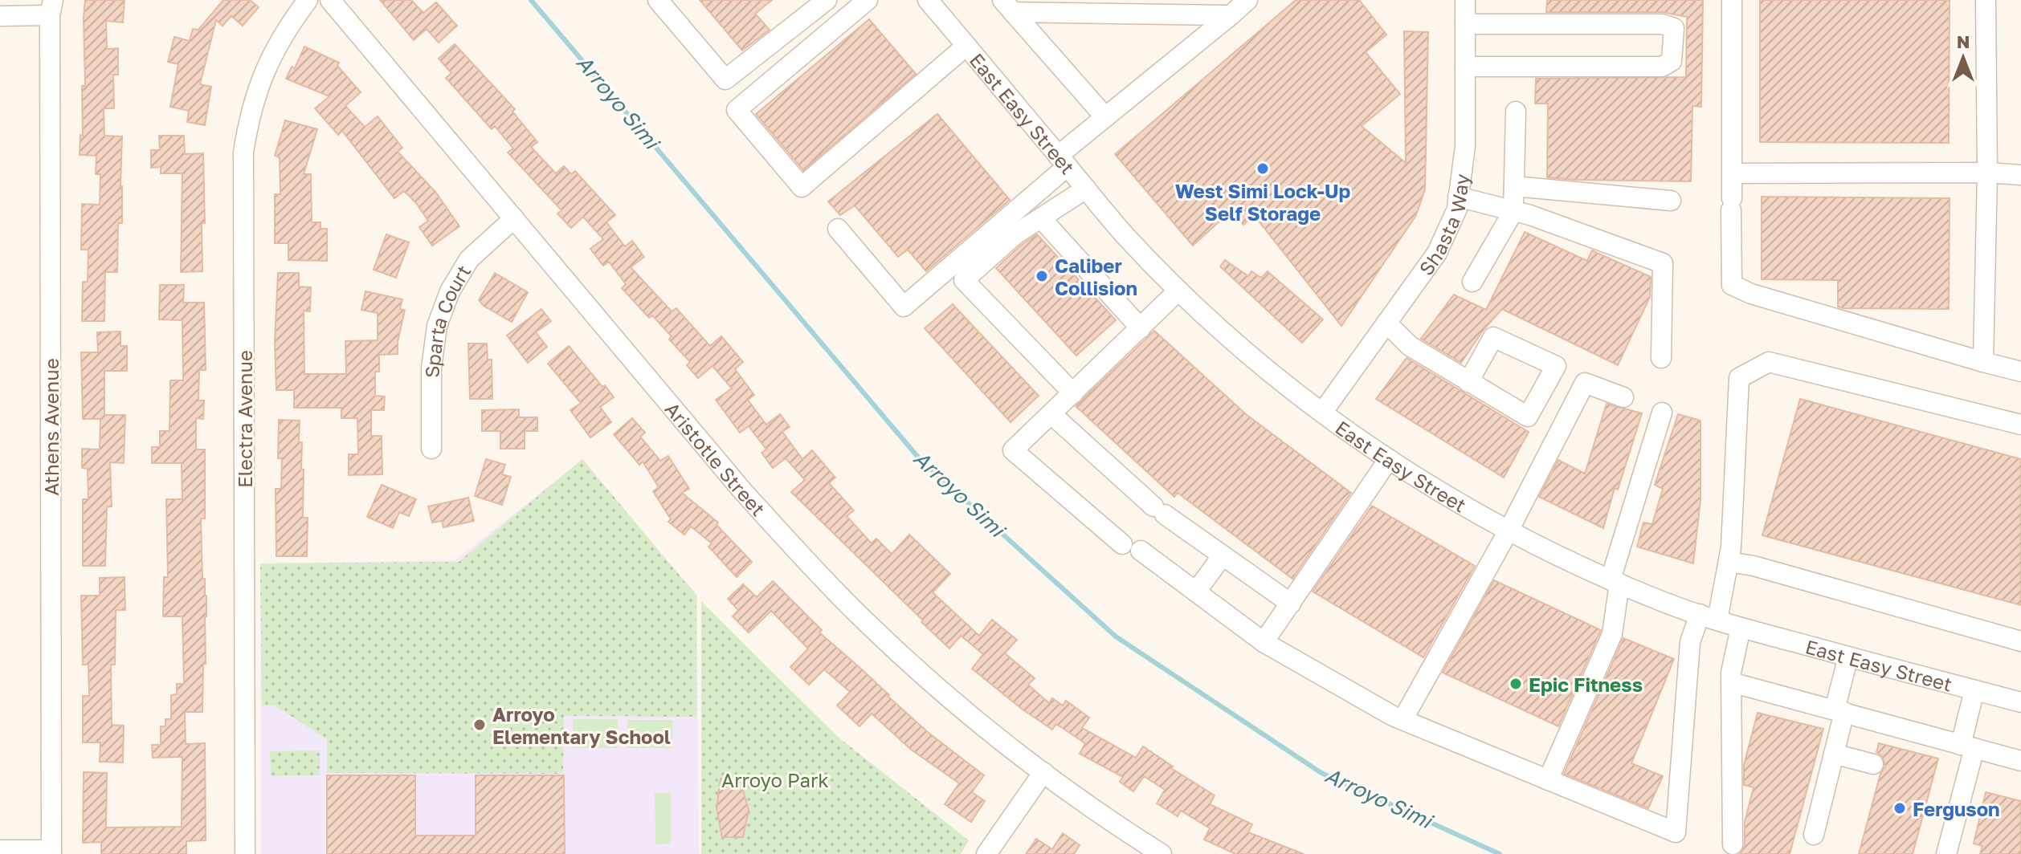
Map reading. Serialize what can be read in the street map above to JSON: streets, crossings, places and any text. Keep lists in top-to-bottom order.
{
  "streets": {
    "street": [
      "East Easy Street",
      "Shasta Way",
      "Sparta Court",
      "Electra Avenue",
      "Athens Avenue",
      "Aristotle Street"
    ]
  },
  "crossings": [
    ["East Easy Street", "Shasta Way"],
    ["Sparta Court", "Aristotle Street"]
  ],
  "water": ["Arroyo Simi"],
  "parks": ["Arroyo Park"],
  "places": [
    "West Simi Lock-Up Self Storage",
    "Caliber Collision",
    "Epic Fitness",
    "Arroyo Elementary School",
    "Ferguson"
  ],
  "north": "top"
}
